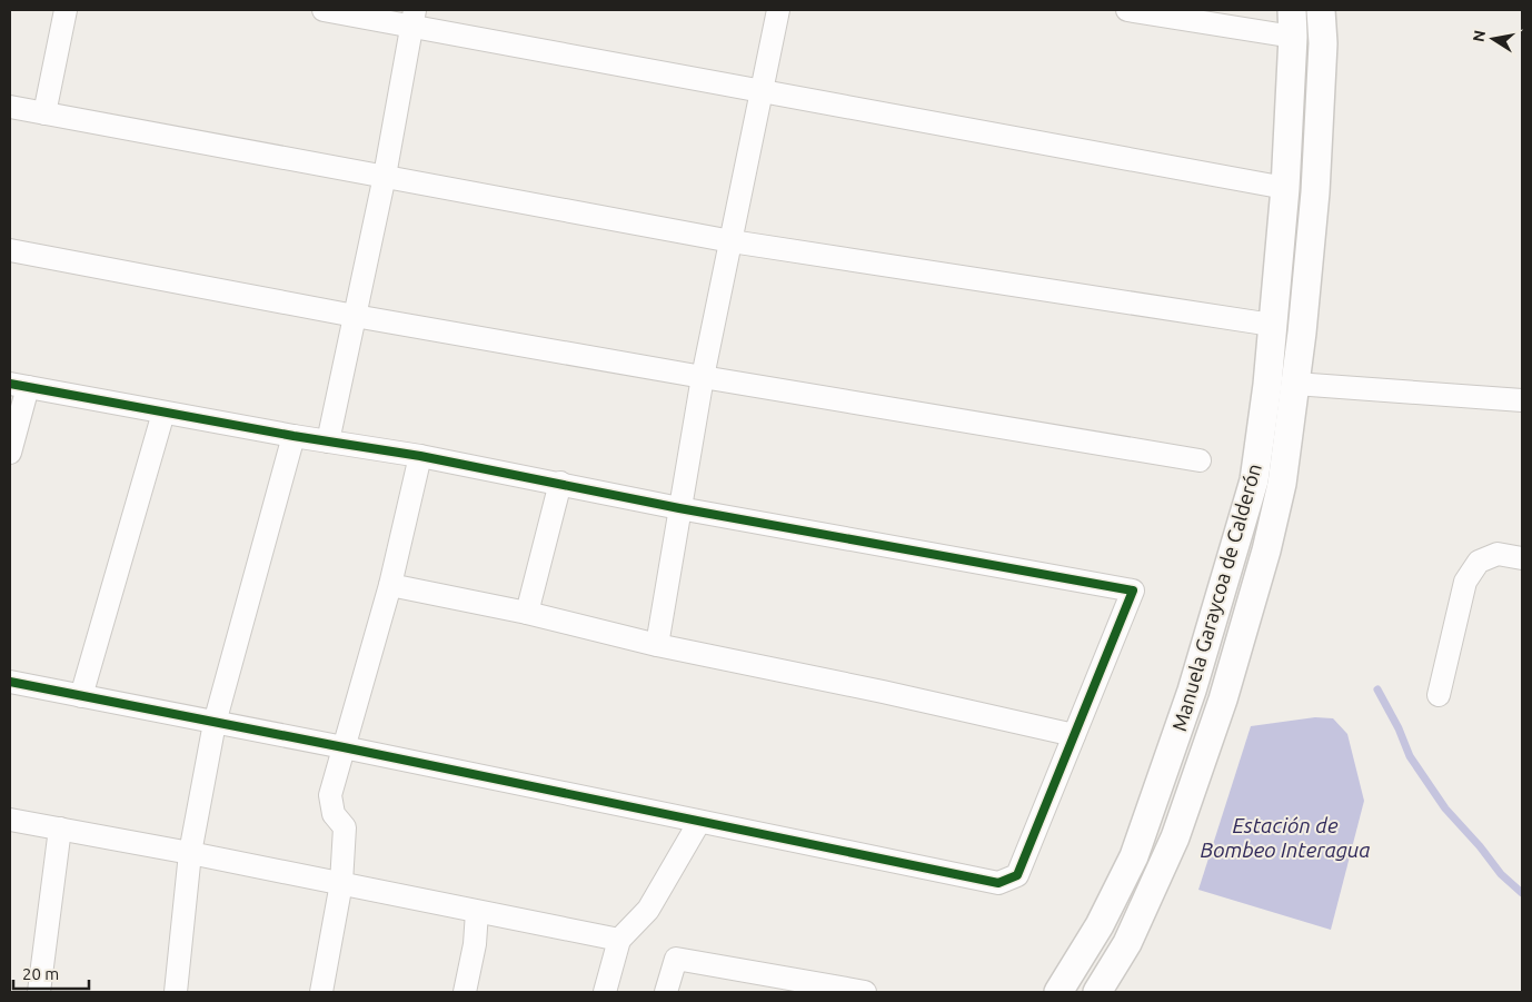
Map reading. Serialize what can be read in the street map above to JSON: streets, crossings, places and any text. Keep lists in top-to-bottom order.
{
  "streets": {
    "street": ["Manuela Garaycoa de Calderón"]
  },
  "water": ["Estación de Bombeo Interagua"],
  "scale_bar": "20 m",
  "north": "left"
}
